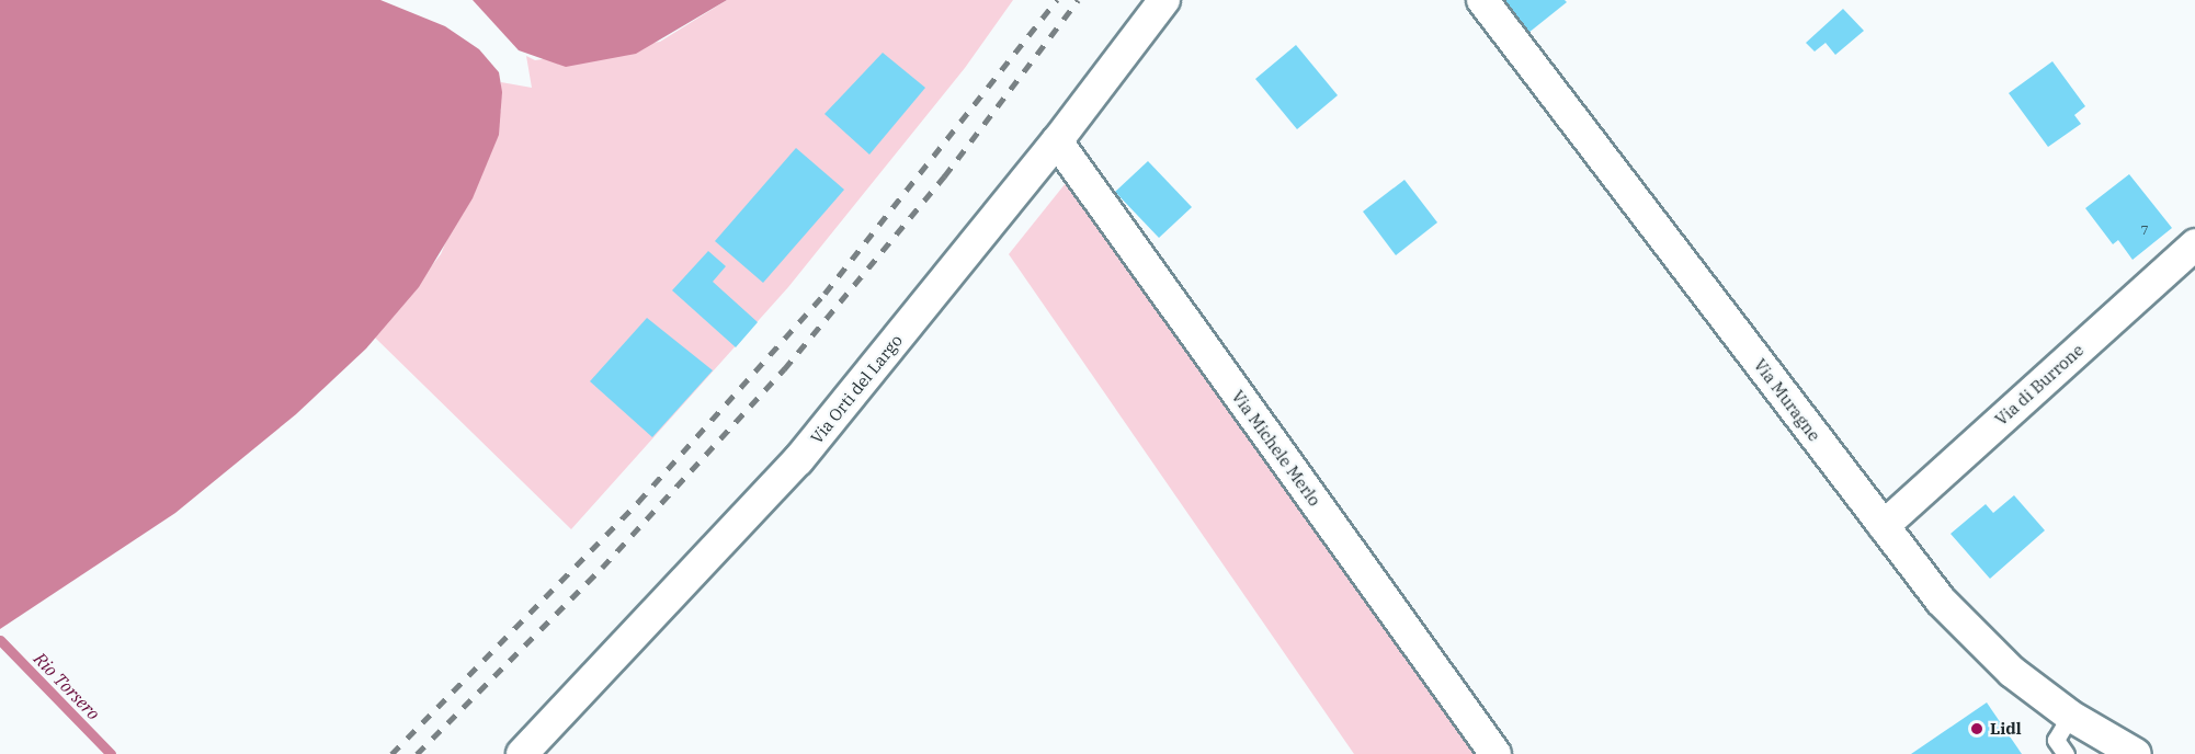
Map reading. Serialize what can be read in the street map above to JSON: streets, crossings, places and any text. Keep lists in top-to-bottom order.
{
  "streets": {
    "street": [
      "Via di Burrone",
      "Via Orti del Largo",
      "Via Muragne",
      "Via Michele Merlo"
    ]
  },
  "crossings": [
    ["Via di Burrone", "Via Muragne"],
    ["Via Orti del Largo", "Via Michele Merlo"]
  ],
  "water": ["Rio Torsero"],
  "places": ["Lidl"],
  "house_numbers": ["7"]
}
